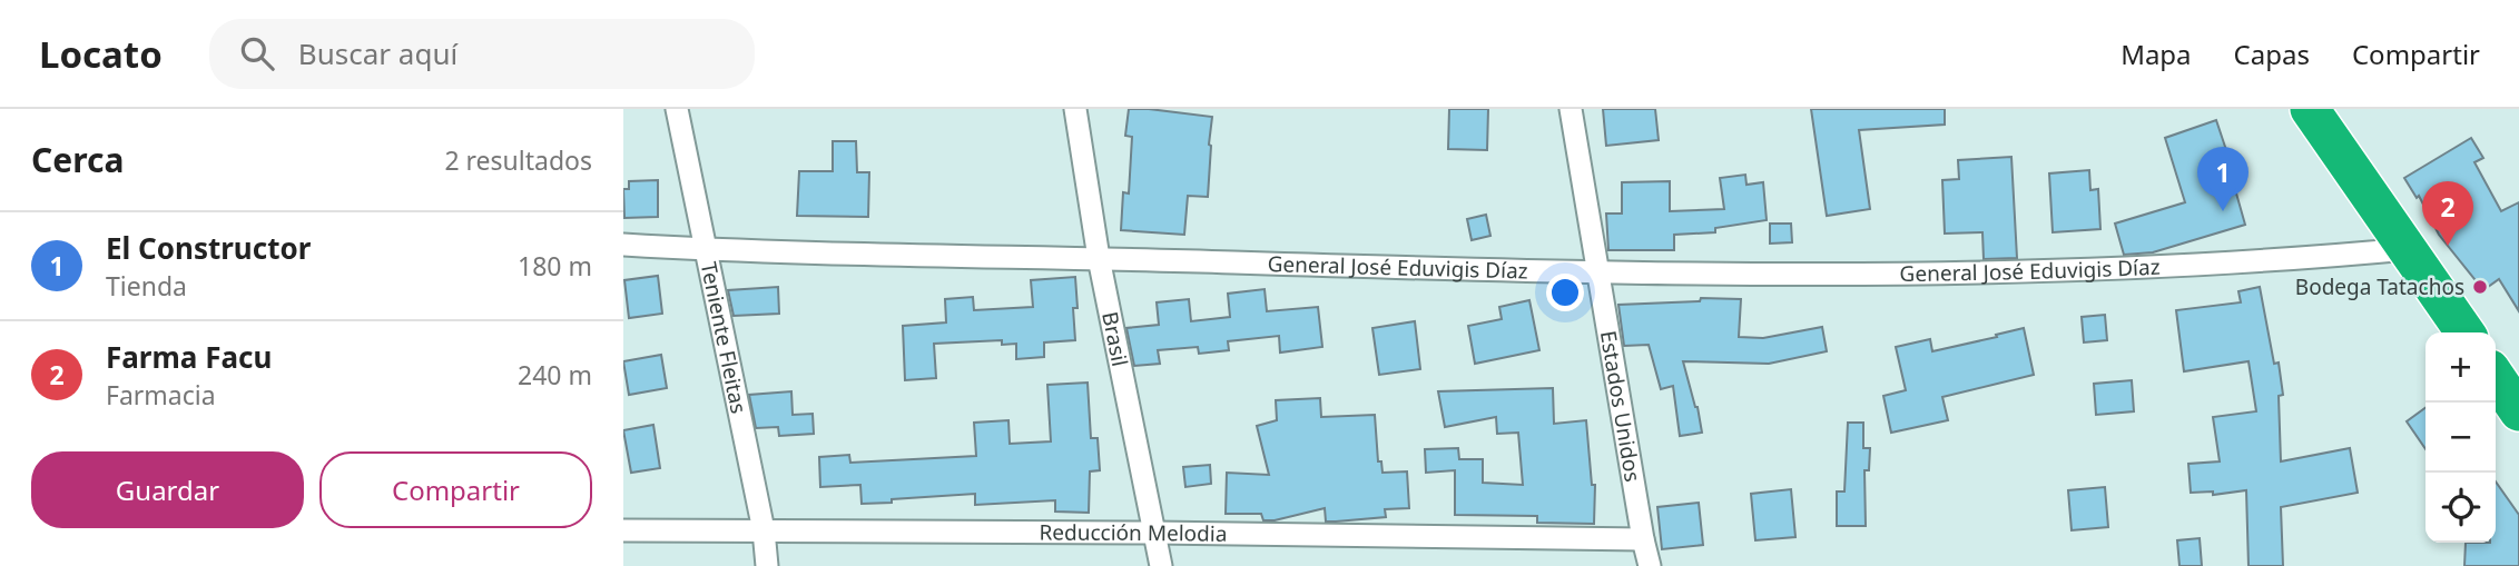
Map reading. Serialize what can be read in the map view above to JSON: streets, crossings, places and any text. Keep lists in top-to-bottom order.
{
  "streets": {
    "street": [
      "General José Eduvigis Díaz",
      "Teniente Fleitas",
      "Brasil",
      "Estados Unidos",
      "Reducción Melodia"
    ]
  },
  "crossings": [
    ["General José Eduvigis Díaz", "Teniente Fleitas"],
    ["General José Eduvigis Díaz", "Brasil"],
    ["General José Eduvigis Díaz", "Estados Unidos"],
    ["Teniente Fleitas", "Reducción Melodia"],
    ["Brasil", "Reducción Melodia"],
    ["Estados Unidos", "Reducción Melodia"]
  ],
  "places": ["Bodega Tatachos"],
  "page": {
    "header": "Locato",
    "search": "Buscar aquí",
    "nav": ["Mapa", "Capas", "Compartir"],
    "heading": ["Cerca", "2 resultados"],
    "pins": ["1", "2"],
    "list": [
      {
        "mark": "1",
        "name": "El Constructor",
        "note": "Tienda",
        "value": "180 m"
      },
      {
        "mark": "2",
        "name": "Farma Facu",
        "note": "Farmacia",
        "value": "240 m"
      }
    ],
    "map_buttons": ["+", "−"],
    "buttons": ["Guardar", "Compartir"]
  }
}
